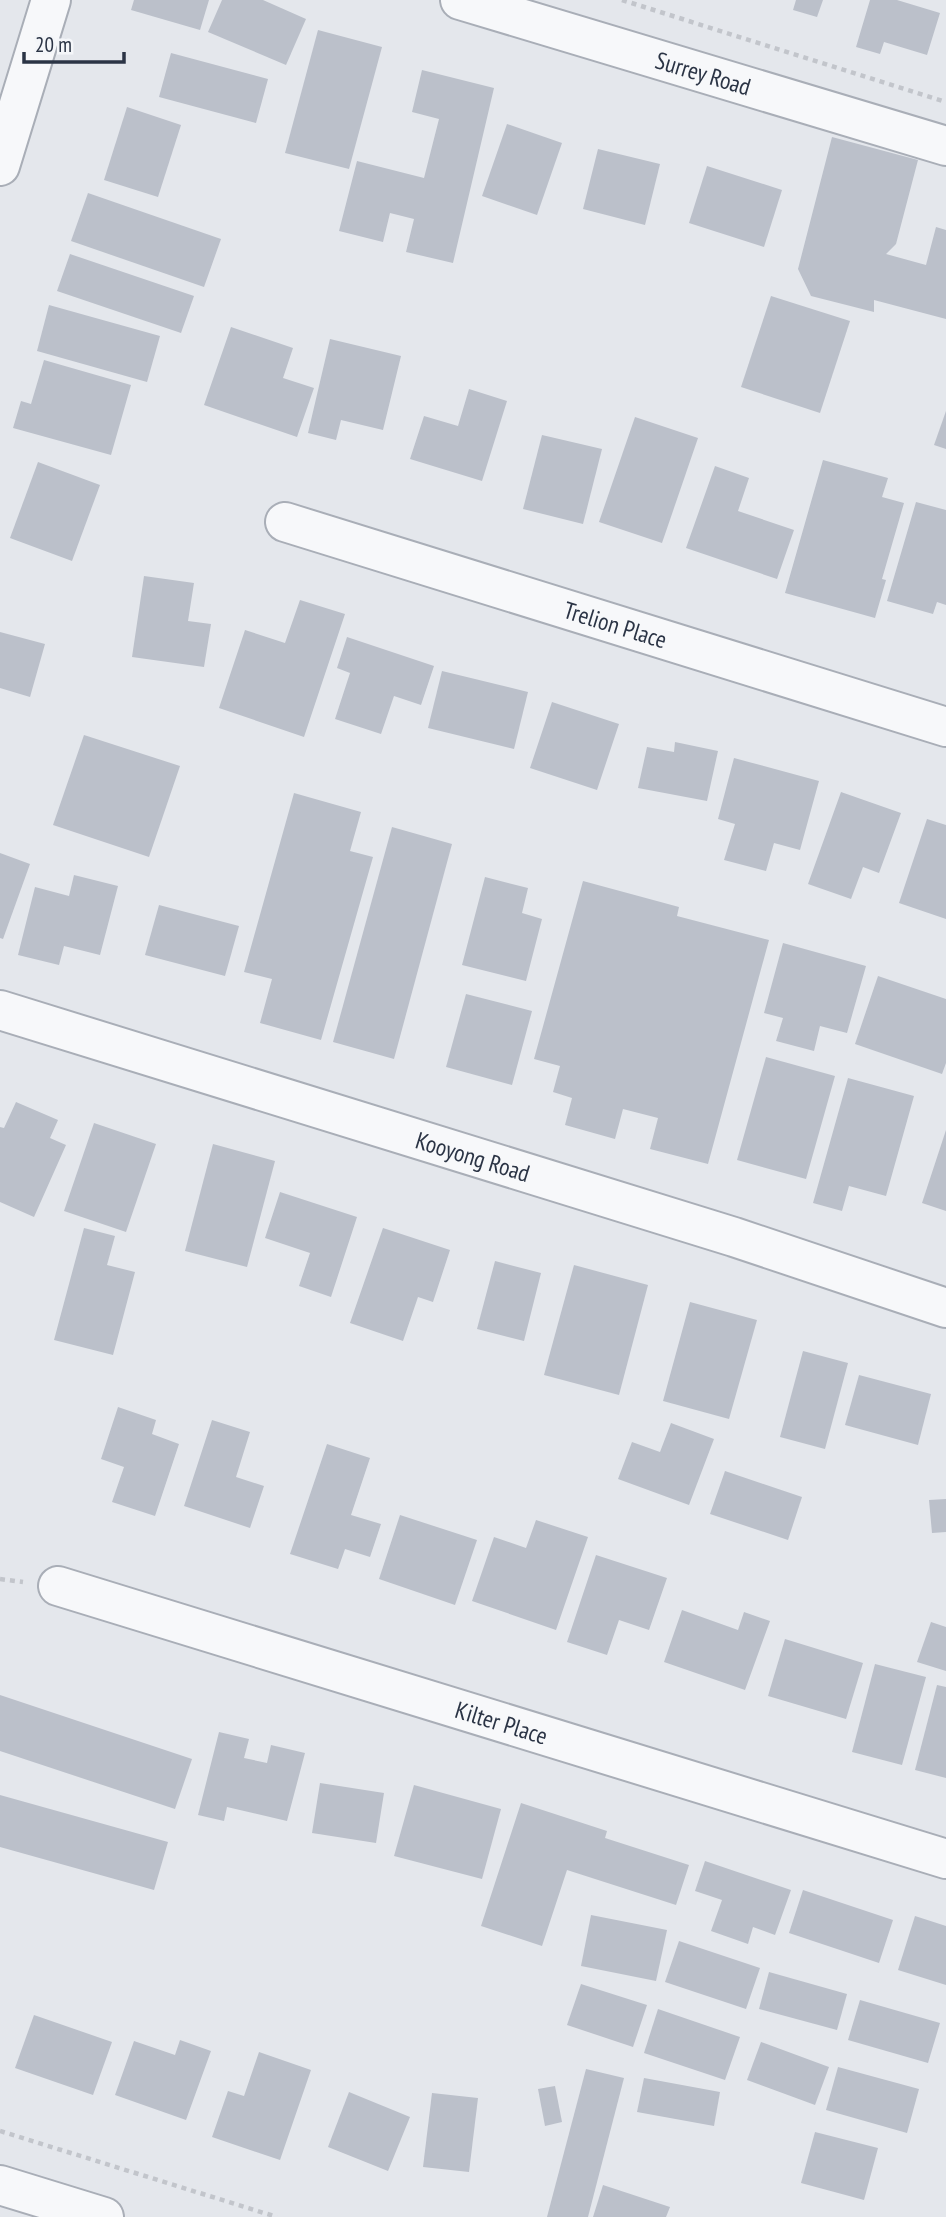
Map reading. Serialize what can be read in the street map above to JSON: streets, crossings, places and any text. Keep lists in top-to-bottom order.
{
  "streets": {
    "street": [
      "Surrey Road",
      "Trelion Place",
      "Kooyong Road",
      "Kilter Place"
    ]
  },
  "scale_bar": "20 m"
}
